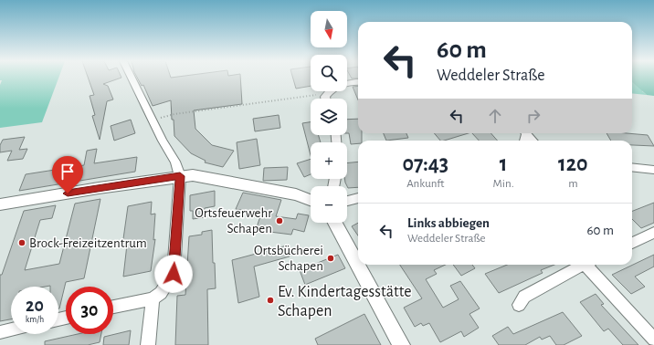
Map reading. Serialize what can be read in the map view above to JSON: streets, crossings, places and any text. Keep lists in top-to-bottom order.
{
  "places": [
    "Ortsfeuerwehr Schapen",
    "Brock-Freizeitzentrum",
    "Ortsbücherei Schapen",
    "Ev. Kindertagesstätte Schapen"
  ],
  "north": "bottom",
  "page": {
    "map_buttons": ["+", "−"],
    "turn": ["60 m", "Weddeler Straße"],
    "eta": [
      "07:43",
      "Ankunft",
      "1",
      "Min.",
      "120",
      "m"
    ],
    "list": [
      {
        "name": "Links abbiegen",
        "note": "Weddeler Straße",
        "value": "60 m"
      }
    ],
    "speed": "20 km/h",
    "limit": "30"
  }
}
